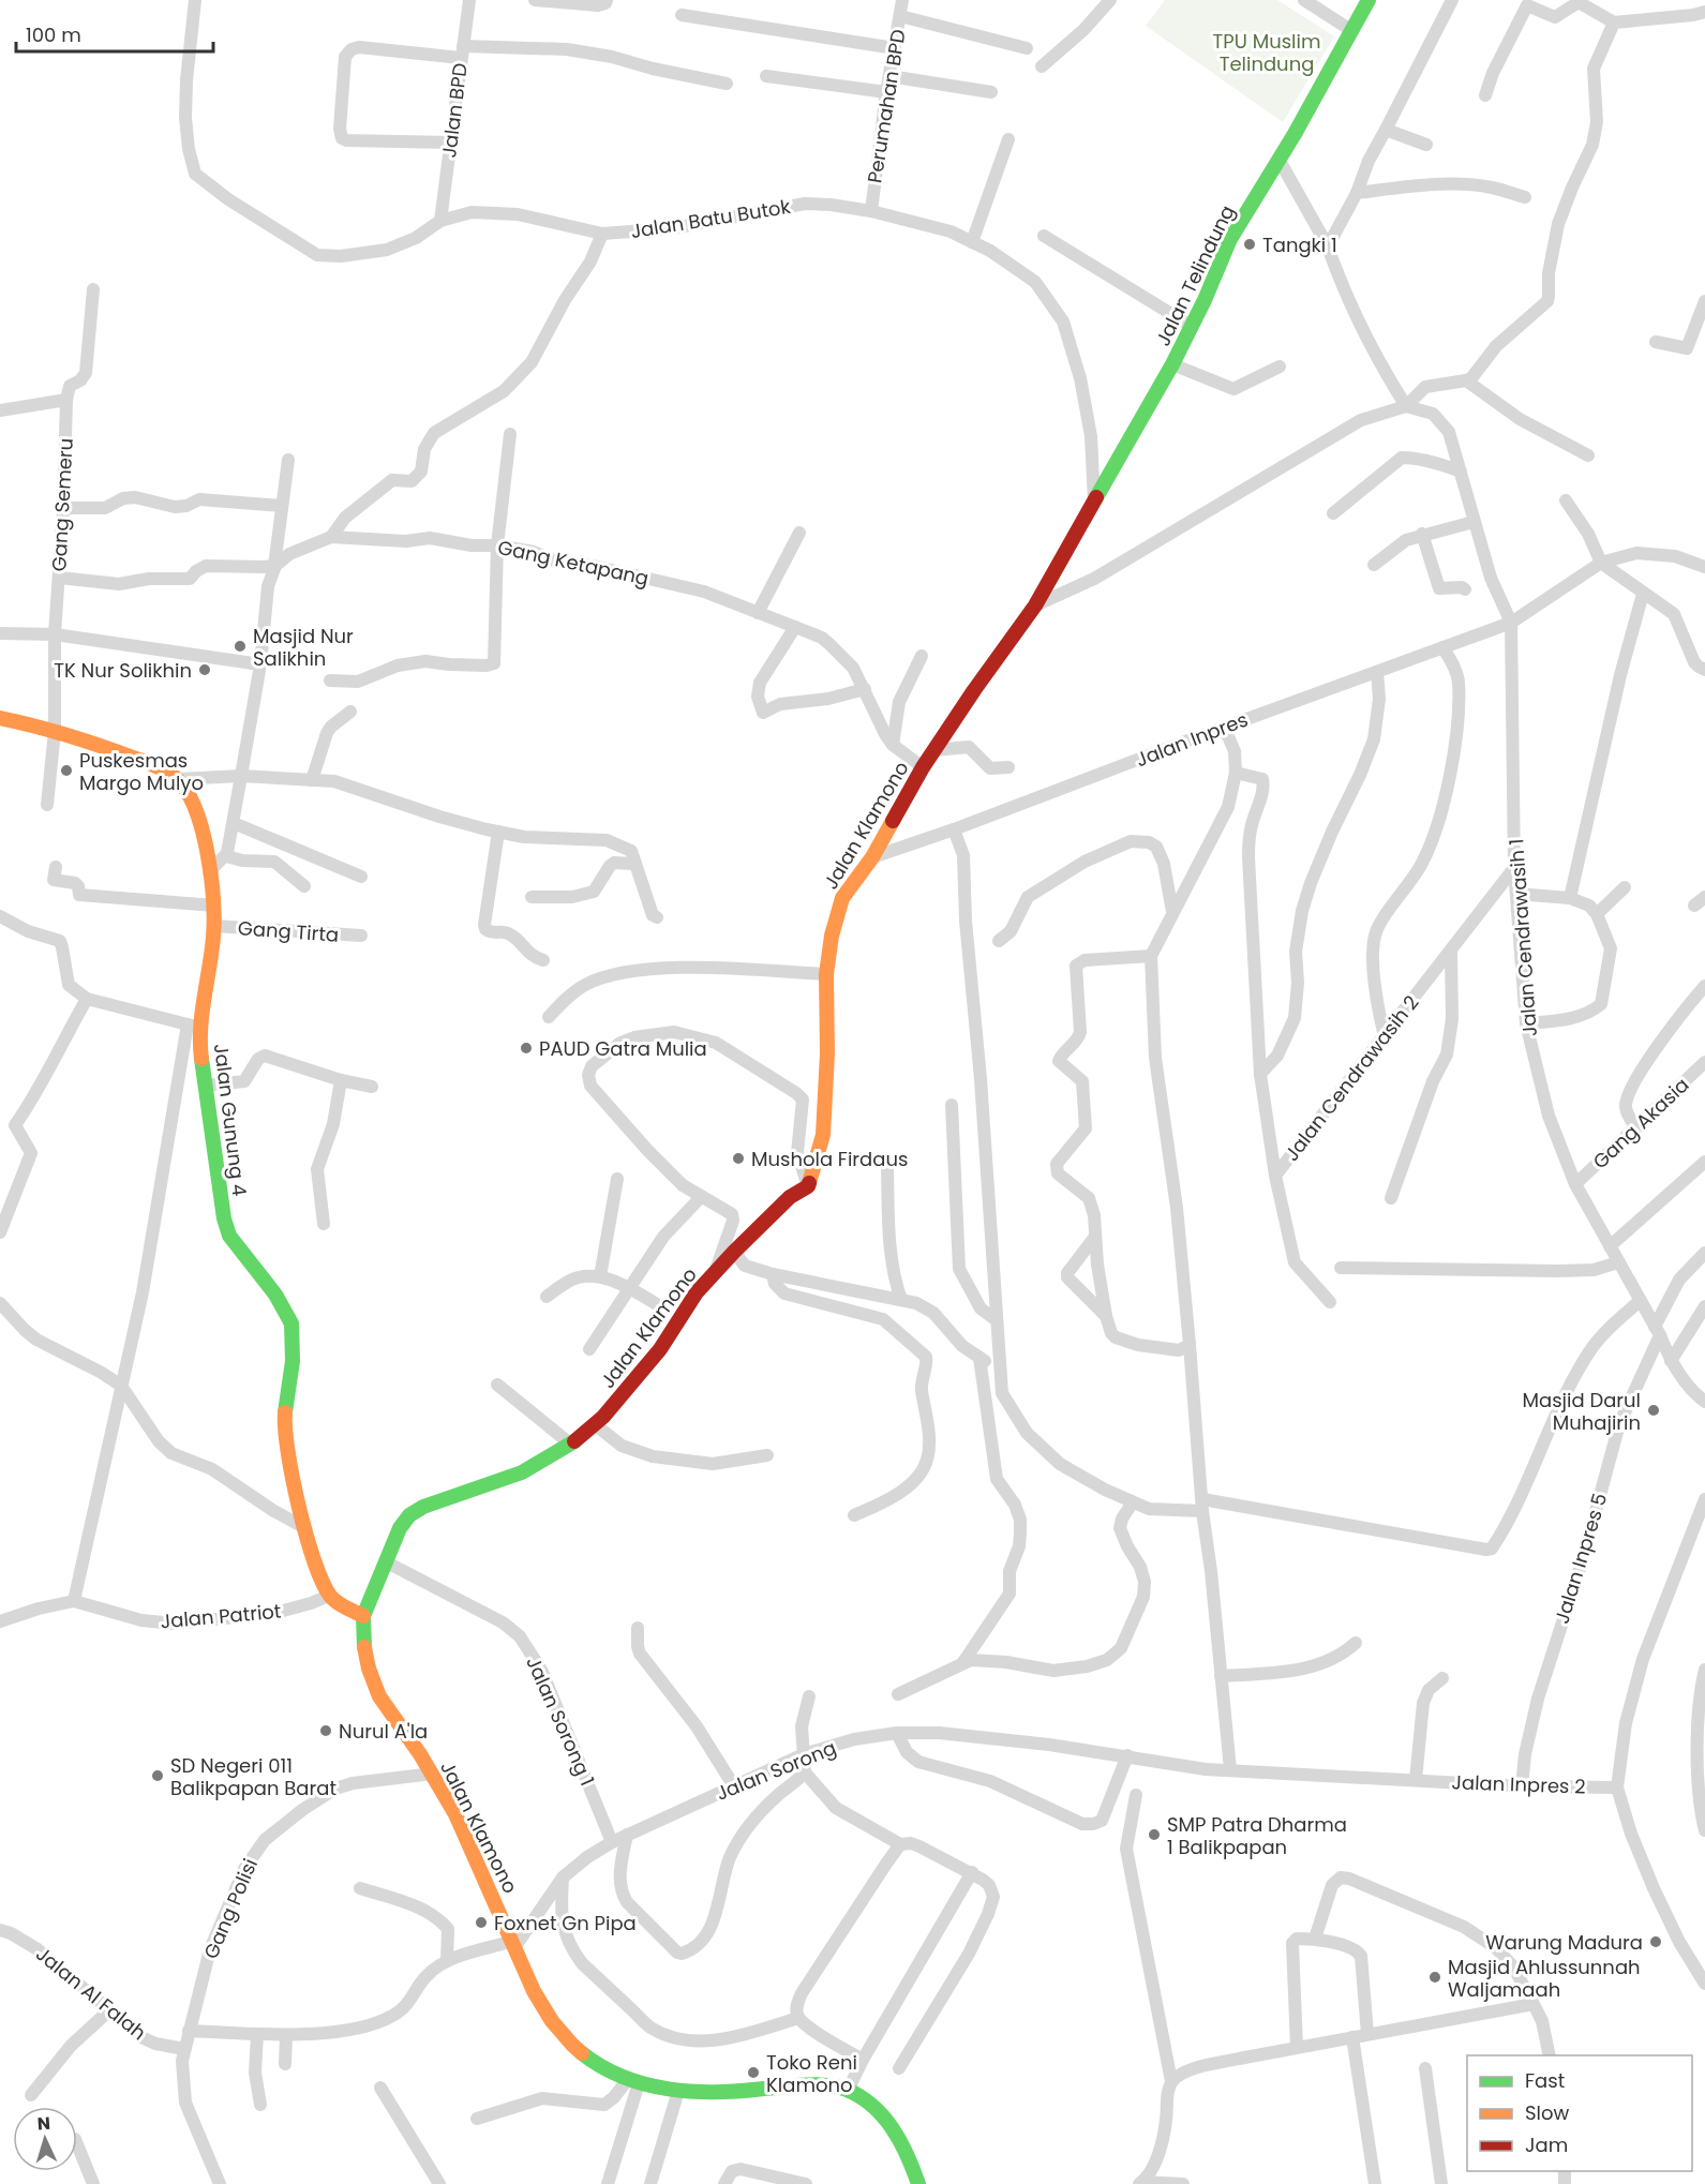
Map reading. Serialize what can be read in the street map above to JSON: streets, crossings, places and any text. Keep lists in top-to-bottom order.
{
  "streets": {
    "main road": ["Jalan Telindung", "Jalan Klamono", "Jalan Gunung 4"],
    "street": [
      "Perumahan BPD",
      "Jalan BPD",
      "Jalan Batu Butok",
      "Gang Semeru",
      "Gang Ketapang",
      "Jalan Inpres",
      "Gang Tirta",
      "Jalan Cendrawasih 1",
      "Jalan Cendrawasih 2",
      "Gang Akasia",
      "Jalan Inpres 5",
      "Jalan Patriot",
      "Jalan Sorong 1",
      "Jalan Sorong",
      "Jalan Inpres 2",
      "Gang Polisi",
      "Jalan Al Falah"
    ]
  },
  "crossings": [
    ["Perumahan BPD", "Jalan Batu Butok"],
    ["Jalan BPD", "Jalan Batu Butok"],
    ["Jalan Batu Butok", "Jalan Telindung"],
    ["Jalan Batu Butok", "Jalan Klamono"],
    ["Jalan Telindung", "Jalan Klamono"],
    ["Gang Semeru", "Jalan Gunung 4"],
    ["Jalan Inpres", "Jalan Klamono"],
    ["Jalan Inpres", "Jalan Cendrawasih 1"],
    ["Jalan Klamono", "Jalan Sorong 1"],
    ["Jalan Klamono", "Jalan Sorong"],
    ["Jalan Klamono", "Gang Polisi"],
    ["Gang Tirta", "Jalan Gunung 4"],
    ["Jalan Cendrawasih 1", "Jalan Cendrawasih 2"],
    ["Jalan Cendrawasih 1", "Gang Akasia"],
    ["Jalan Cendrawasih 1", "Jalan Inpres 5"],
    ["Jalan Gunung 4", "Jalan Patriot"],
    ["Jalan Inpres 5", "Jalan Inpres 2"],
    ["Jalan Sorong 1", "Jalan Sorong"],
    ["Jalan Sorong", "Jalan Inpres 2"],
    ["Gang Polisi", "Jalan Al Falah"]
  ],
  "parks": ["TPU Muslim Telindung"],
  "places": [
    "Tangki 1",
    "Masjid Nur Salikhin",
    "TK Nur Solikhin",
    "Puskesmas Margo Mulyo",
    "PAUD Gatra Mulia",
    "Mushola Firdaus",
    "Masjid Darul Muhajirin",
    "Nurul A'la",
    "SD Negeri 011 Balikpapan Barat",
    "SMP Patra Dharma 1 Balikpapan",
    "Foxnet Gn Pipa",
    "Warung Madura",
    "Masjid Ahlussunnah Waljamaah",
    "Toko Reni Klamono"
  ],
  "legend": ["Fast", "Slow", "Jam"],
  "scale_bar": "100 m",
  "north": "top"
}
